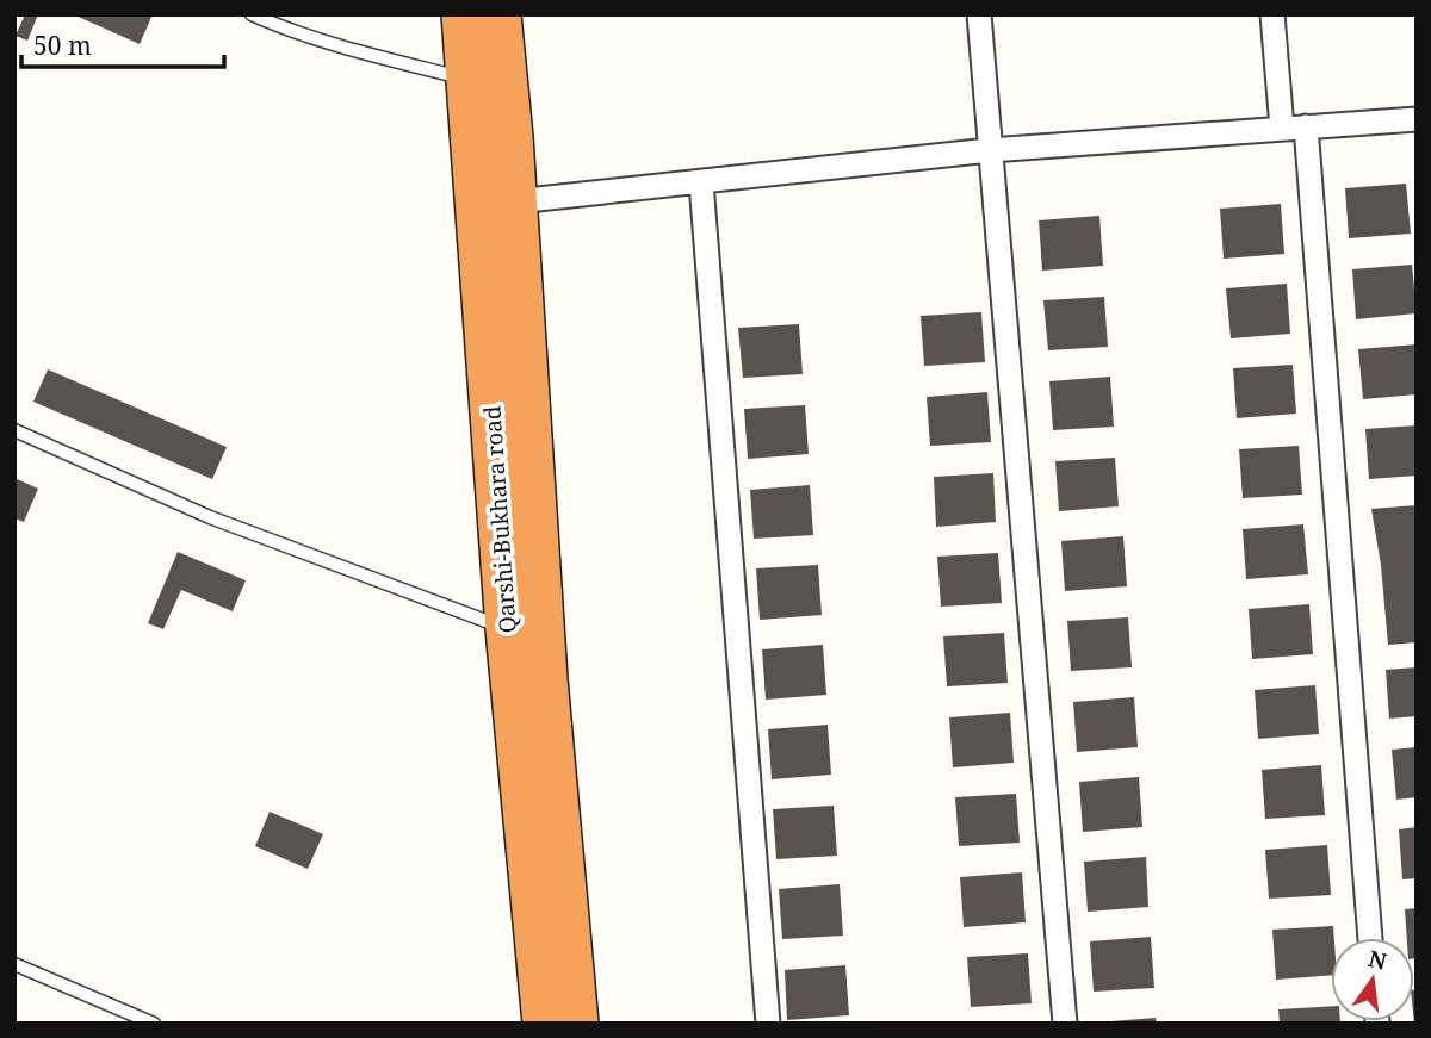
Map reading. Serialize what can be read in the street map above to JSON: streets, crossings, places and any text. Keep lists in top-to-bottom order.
{
  "streets": {
    "highway": ["Qarshi-Bukhara road"]
  },
  "scale_bar": "50 m",
  "north": "top"
}
